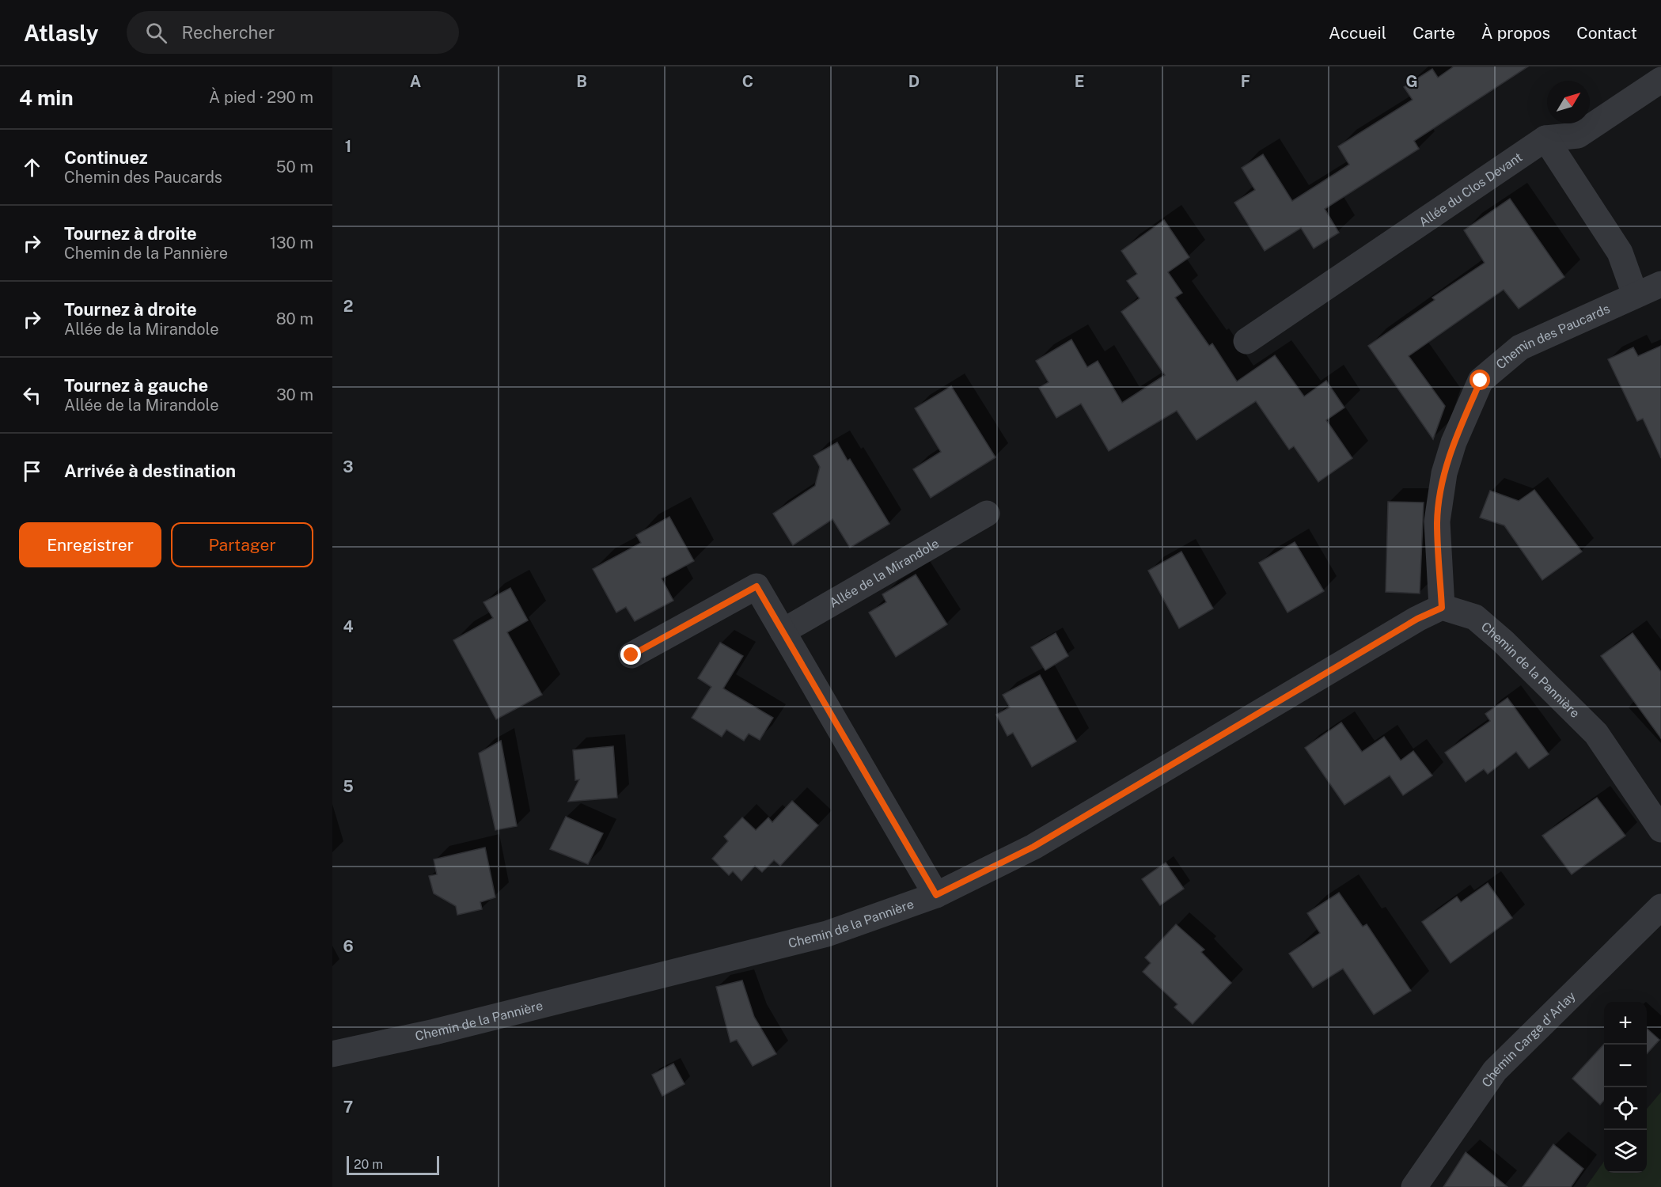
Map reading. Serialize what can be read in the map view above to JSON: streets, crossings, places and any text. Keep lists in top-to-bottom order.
{
  "streets": {
    "street": [
      "Allée du Clos Devant",
      "Chemin des Paucards",
      "Allée de la Mirandole",
      "Chemin de la Pannière",
      "Chemin Carge d'Arlay"
    ]
  },
  "crossings": [
    ["Chemin des Paucards", "Chemin de la Pannière"]
  ],
  "scale_bar": "20 m",
  "north": "top right",
  "page": {
    "header": "Atlasly",
    "search": "Rechercher",
    "nav": [
      "Accueil",
      "Carte",
      "À propos",
      "Contact"
    ],
    "heading": ["4 min", "À pied · 290 m"],
    "list": [
      ["Continuez", "Chemin des Paucards", "50 m"],
      ["Tournez à droite", "Chemin de la Pannière", "130 m"],
      ["Tournez à droite", "Allée de la Mirandole", "80 m"],
      ["Tournez à gauche", "Allée de la Mirandole", "30 m"],
      "Arrivée à destination"
    ],
    "buttons": ["Enregistrer", "Partager"],
    "map_buttons": ["+", "−"],
    "scale": "20 m"
  },
  "grid": {
    "columns": [
      "A",
      "B",
      "C",
      "D",
      "E",
      "F",
      "G"
    ],
    "rows": [
      "1",
      "2",
      "3",
      "4",
      "5",
      "6",
      "7"
    ]
  }
}
